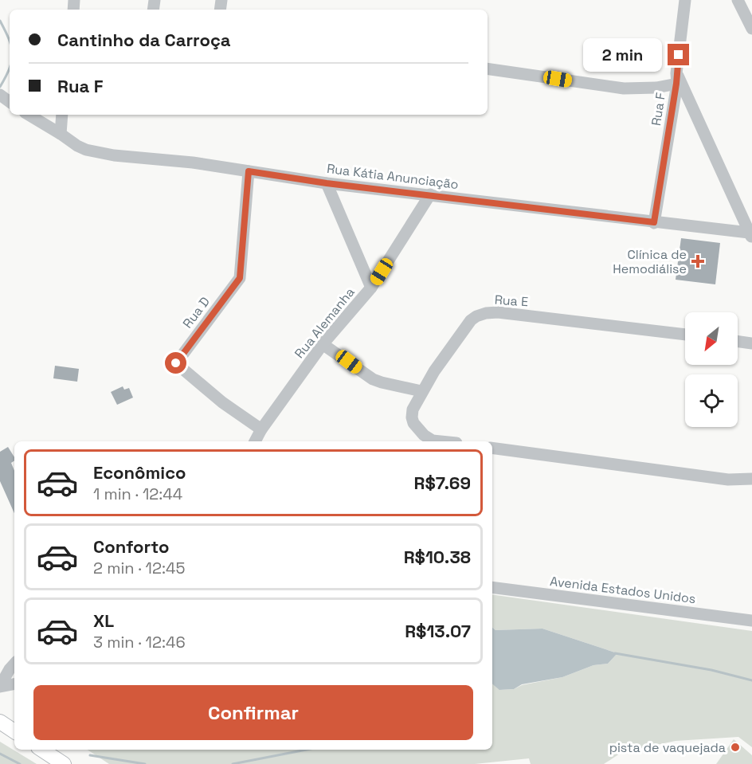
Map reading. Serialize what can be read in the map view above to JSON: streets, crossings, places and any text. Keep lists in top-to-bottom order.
{
  "streets": {
    "street": [
      "Rua F",
      "Rua Kátia Anunciação",
      "Rua E",
      "Rua D",
      "Rua Alemanha",
      "Avenida Estados Unidos"
    ]
  },
  "crossings": [
    ["Rua F", "Rua Kátia Anunciação"],
    ["Rua Kátia Anunciação", "Rua D"],
    ["Rua Kátia Anunciação", "Rua Alemanha"],
    ["Rua D", "Rua Alemanha"]
  ],
  "places": {
    "health": ["Clínica de Hemodiálise"],
    "other": ["pista de vaquejada"]
  },
  "north": "bottom left",
  "page": {
    "banner": ["Cantinho da Carroça", "Rua F"],
    "bubble": "2 min",
    "list": [
      {
        "name": "Econômico",
        "note": "1 min · 12:44",
        "value": "R$7.69"
      },
      {
        "name": "Conforto",
        "note": "2 min · 12:45",
        "value": "R$10.38"
      },
      {
        "name": "XL",
        "note": "3 min · 12:46",
        "value": "R$13.07"
      }
    ],
    "buttons": "Confirmar"
  }
}
